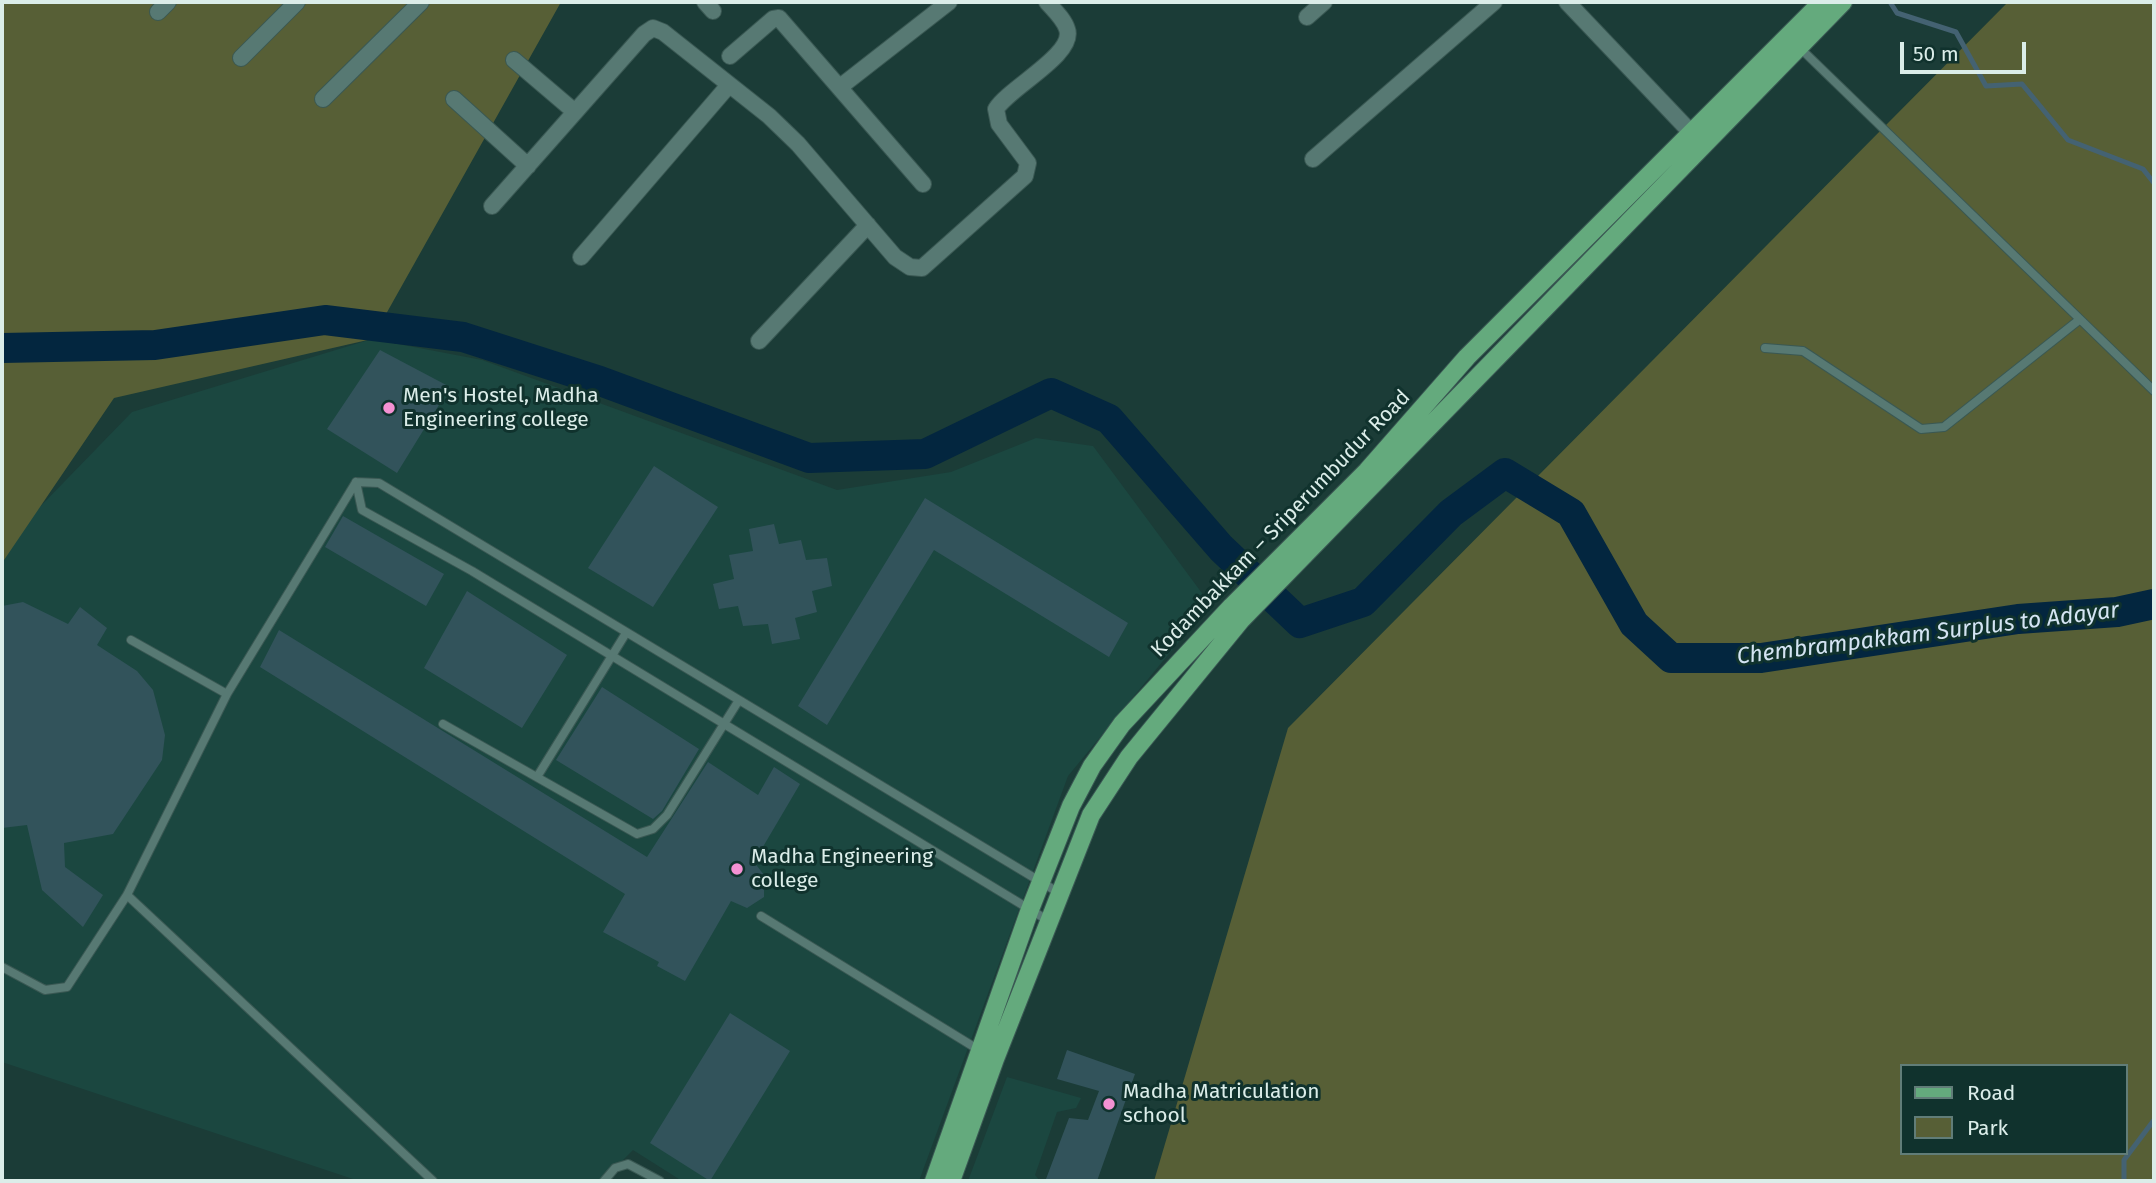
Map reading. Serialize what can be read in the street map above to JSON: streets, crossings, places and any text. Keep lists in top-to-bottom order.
{
  "streets": {
    "main road": ["Kodambakkam – Sriperumbudur Road"]
  },
  "water": ["Chembrampakkam Surplus to Adayar"],
  "places": ["Men's Hostel, Madha Engineering college", "Madha Engineering college", "Madha Matriculation school"],
  "legend": ["Road", "Park"],
  "scale_bar": "50 m"
}
